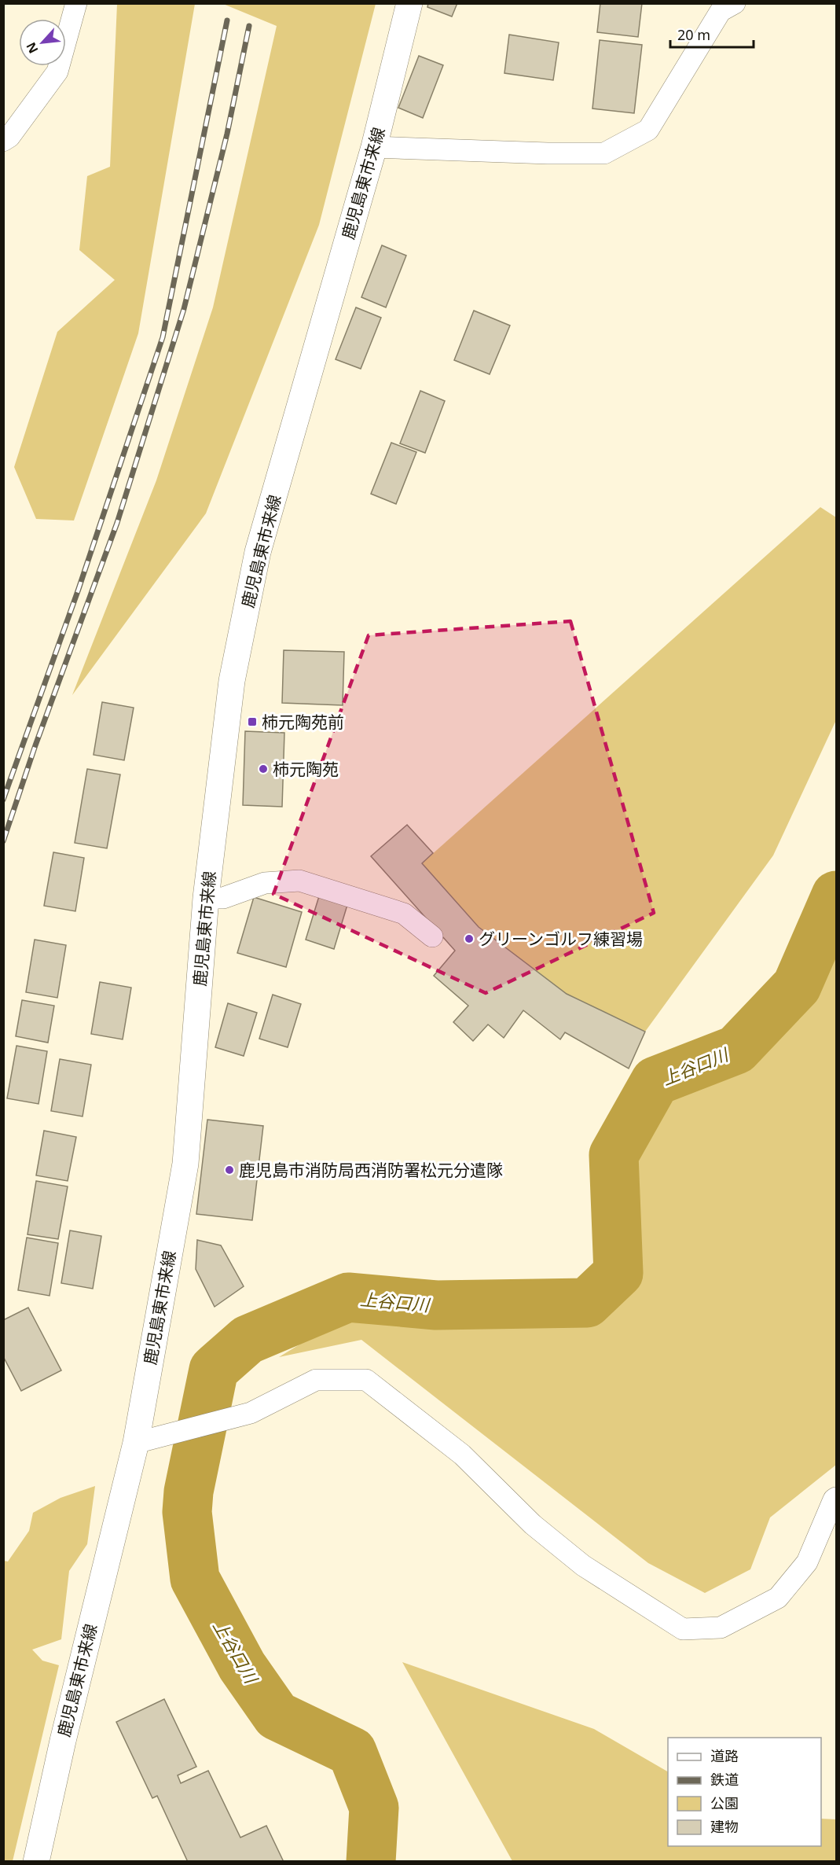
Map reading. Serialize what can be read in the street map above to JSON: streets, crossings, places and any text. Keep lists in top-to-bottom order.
{
  "streets": {
    "main road": ["鹿児島東市来線"]
  },
  "water": ["上谷口川"],
  "places": {
    "transit": ["柿元陶苑前"],
    "other": ["柿元陶苑", "グリーンゴルフ練習場", "鹿児島市消防局西消防署松元分遣隊"]
  },
  "legend": [
    "道路",
    "鉄道",
    "公園",
    "建物"
  ],
  "scale_bar": "20 m",
  "north": "bottom left"
}
